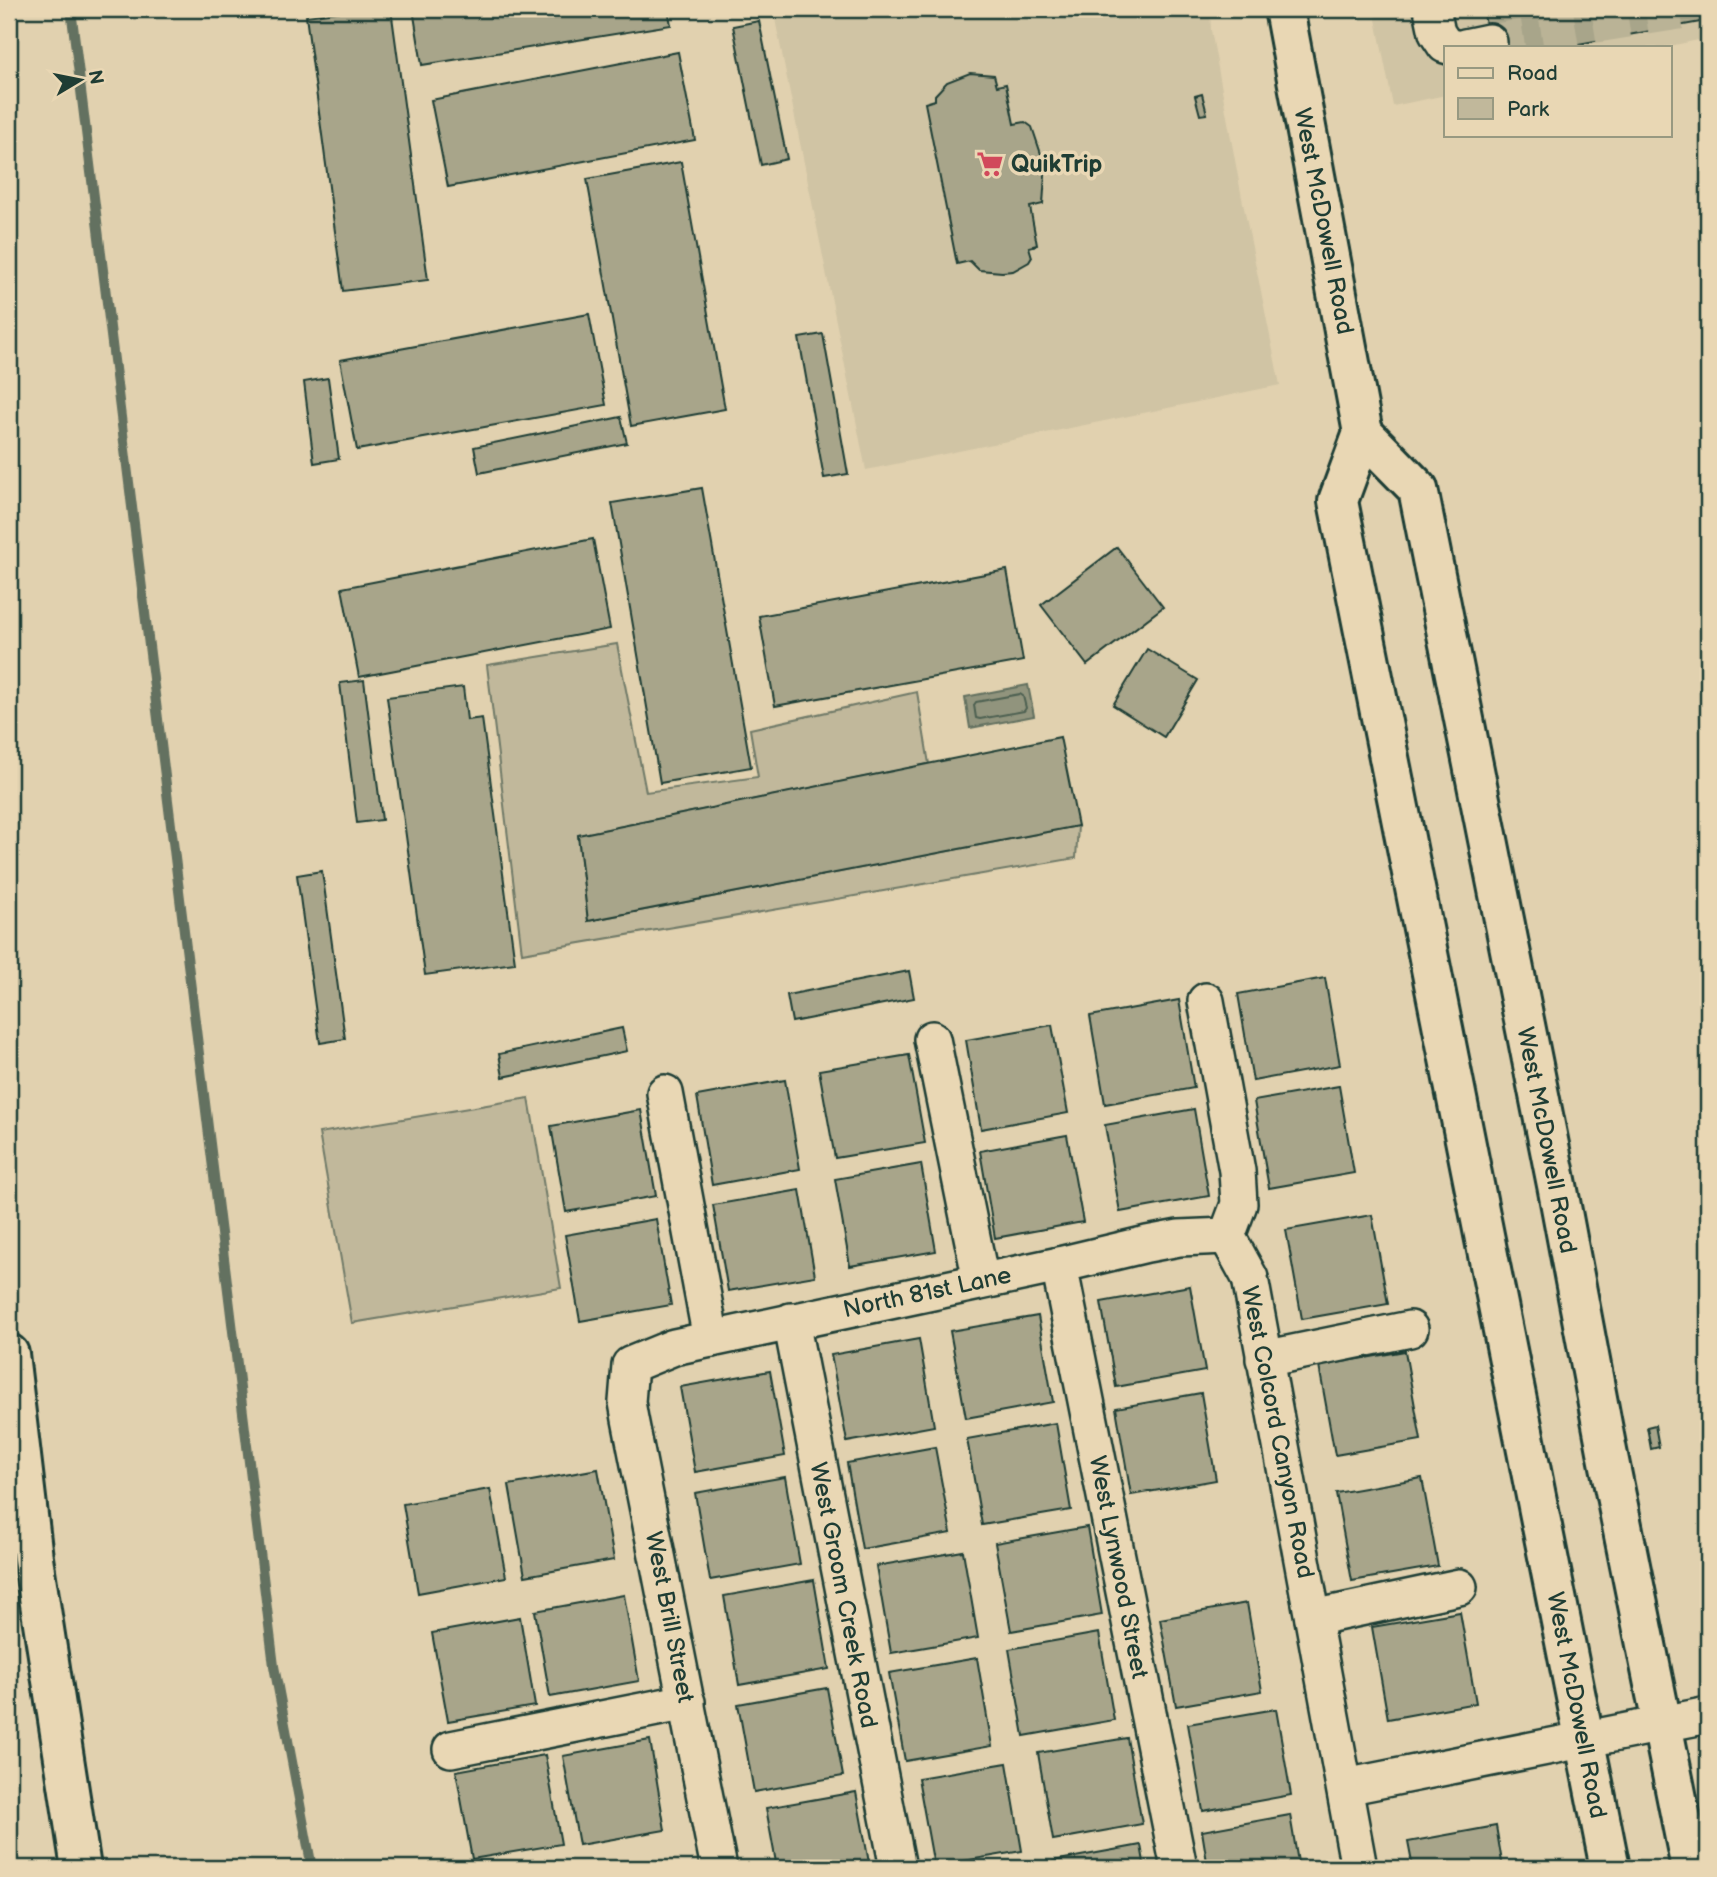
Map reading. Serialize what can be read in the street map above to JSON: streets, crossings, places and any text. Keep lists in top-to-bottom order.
{
  "streets": {
    "main road": ["West McDowell Road"],
    "street": [
      "North 81st Lane",
      "West Colcord Canyon Road",
      "West Lynwood Street",
      "West Groom Creek Road",
      "West Brill Street"
    ]
  },
  "crossings": [
    ["North 81st Lane", "West Colcord Canyon Road"],
    ["North 81st Lane", "West Lynwood Street"],
    ["North 81st Lane", "West Groom Creek Road"],
    ["North 81st Lane", "West Brill Street"]
  ],
  "places": {
    "supermarket": ["QuikTrip"]
  },
  "legend": ["Road", "Park"],
  "north": "right"
}
